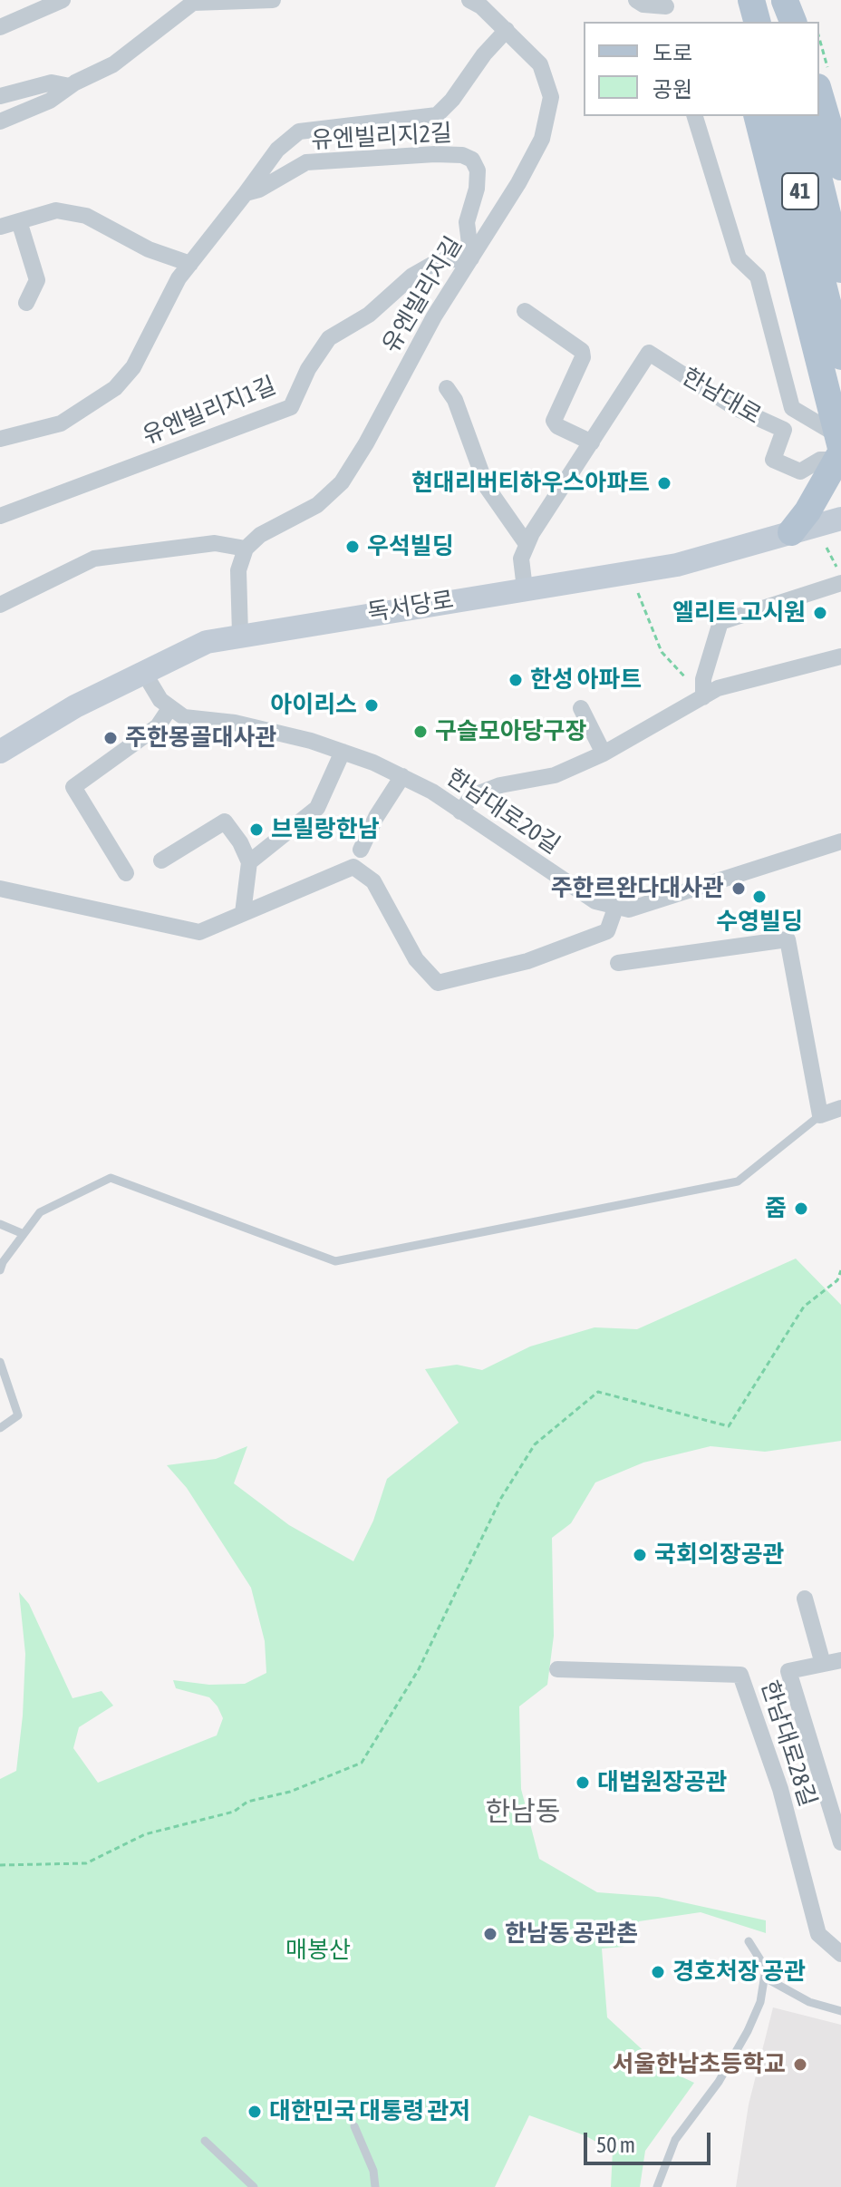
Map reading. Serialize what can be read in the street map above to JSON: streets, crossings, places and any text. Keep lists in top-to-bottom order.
{
  "streets": {
    "main road": ["41", "독서당로"],
    "street": [
      "유엔빌리지2길",
      "유엔빌리지길",
      "한남대로",
      "유엔빌리지1길",
      "한남대로20길",
      "한남대로28길"
    ]
  },
  "crossings": [
    ["유엔빌리지2길", "유엔빌리지길"],
    ["유엔빌리지2길", "유엔빌리지1길"],
    ["유엔빌리지길", "유엔빌리지1길"]
  ],
  "districts": ["한남동"],
  "parks": ["매봉산"],
  "places": [
    "현대리버티하우스아파트",
    "우석빌딩",
    "엘리트 고시원",
    "한성 아파트",
    "아이리스",
    "구슬모아당구장",
    "주한몽골대사관",
    "브릴랑한남",
    "주한르완다대사관",
    "수영빌딩",
    "줌",
    "국회의장공관",
    "대법원장공관",
    "한남동 공관촌",
    "경호처장 공관",
    "서울한남초등학교",
    "대한민국 대통령 관저"
  ],
  "legend": ["도로", "공원"],
  "scale_bar": "50 m"
}
